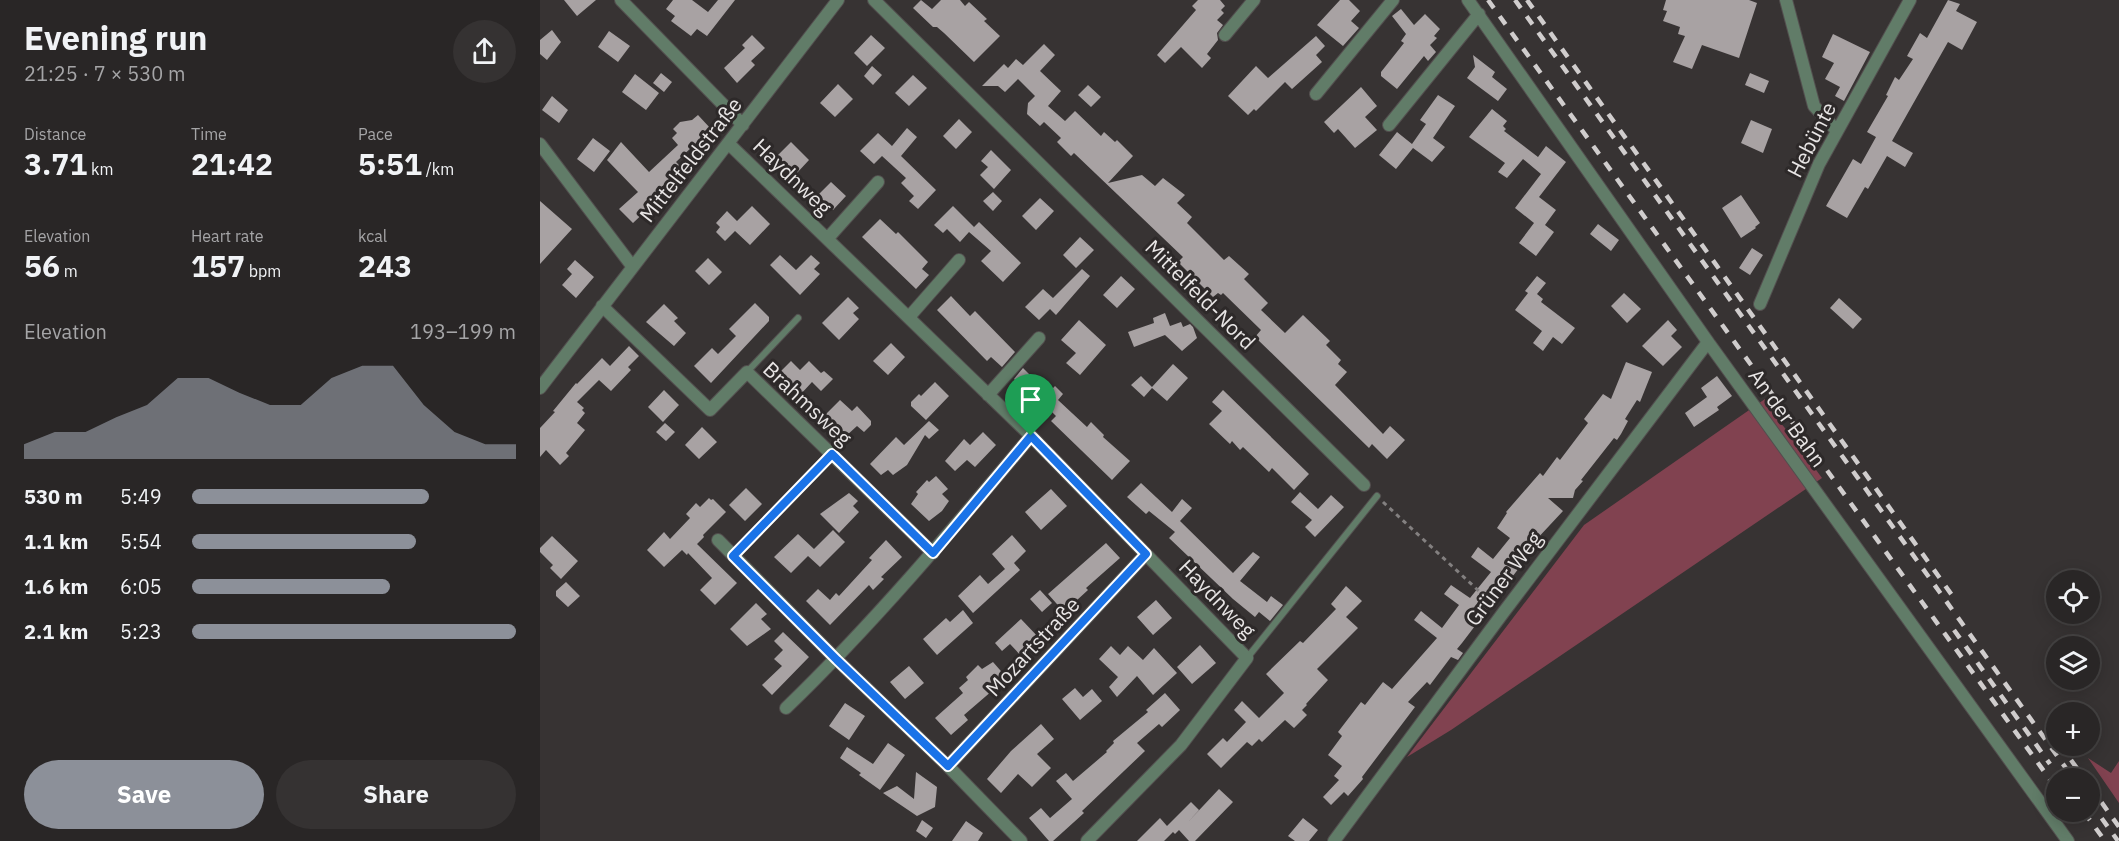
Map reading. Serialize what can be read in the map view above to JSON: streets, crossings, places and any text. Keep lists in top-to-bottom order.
{
  "streets": {
    "street": [
      "Hebünte",
      "Mittelfeldstraße",
      "Haydnweg",
      "Mittelfeld-Nord",
      "Brahmsweg",
      "An der Bahn",
      "Grüner Weg",
      "Mozartstraße"
    ]
  },
  "crossings": [
    ["Mittelfeldstraße", "Haydnweg"],
    ["Mittelfeldstraße", "Brahmsweg"],
    ["Haydnweg", "Mozartstraße"],
    ["An der Bahn", "Grüner Weg"]
  ],
  "page": {
    "heading": ["Evening run", "21:25 · 7 × 530 m"],
    "stats": [
      ["Distance", "3.71 km"],
      ["Time", "21:42"],
      ["Pace", "5:51 /km"],
      ["Elevation", "56 m"],
      ["Heart rate", "157 bpm"],
      ["kcal", "243"]
    ],
    "chart": ["Elevation", "193–199 m"],
    "list": [
      {
        "name": "530 m",
        "note": "5:49"
      },
      {
        "name": "1.1 km",
        "note": "5:54"
      },
      {
        "name": "1.6 km",
        "note": "6:05"
      },
      {
        "name": "2.1 km",
        "note": "5:23"
      }
    ],
    "map_buttons": ["+", "−"],
    "buttons": ["Save", "Share"]
  }
}
